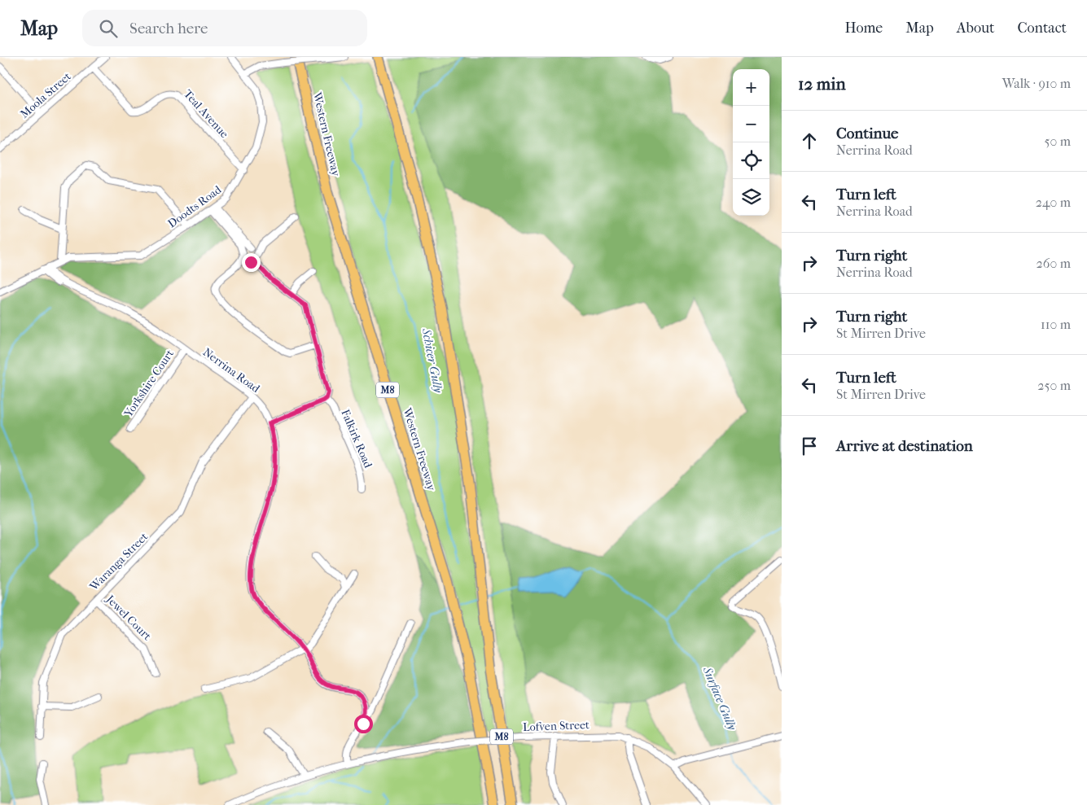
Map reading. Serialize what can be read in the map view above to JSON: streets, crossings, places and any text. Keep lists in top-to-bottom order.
{
  "streets": {
    "highway": ["Western Freeway", "M8"],
    "street": [
      "Moola Street",
      "Teal Avenue",
      "Doodts Road",
      "Nerrina Road",
      "Yorkshire Court",
      "Falkirk Road",
      "Waranga Street",
      "Jewel Court",
      "Lofven Street"
    ]
  },
  "crossings": [
    ["Moola Street", "Teal Avenue"],
    ["Teal Avenue", "Doodts Road"],
    ["Doodts Road", "Nerrina Road"],
    ["Nerrina Road", "Yorkshire Court"],
    ["Nerrina Road", "Waranga Street"],
    ["Waranga Street", "Jewel Court"]
  ],
  "water": ["Schicer Gully", "Surface Gully"],
  "page": {
    "header": "Map",
    "search": "Search here",
    "nav": [
      "Home",
      "Map",
      "About",
      "Contact"
    ],
    "heading": ["12 min", "Walk · 910 m"],
    "map_buttons": ["+", "−"],
    "list": [
      ["Continue", "Nerrina Road", "50 m"],
      ["Turn left", "Nerrina Road", "240 m"],
      ["Turn right", "Nerrina Road", "260 m"],
      ["Turn right", "St Mirren Drive", "110 m"],
      ["Turn left", "St Mirren Drive", "250 m"],
      "Arrive at destination"
    ]
  }
}
